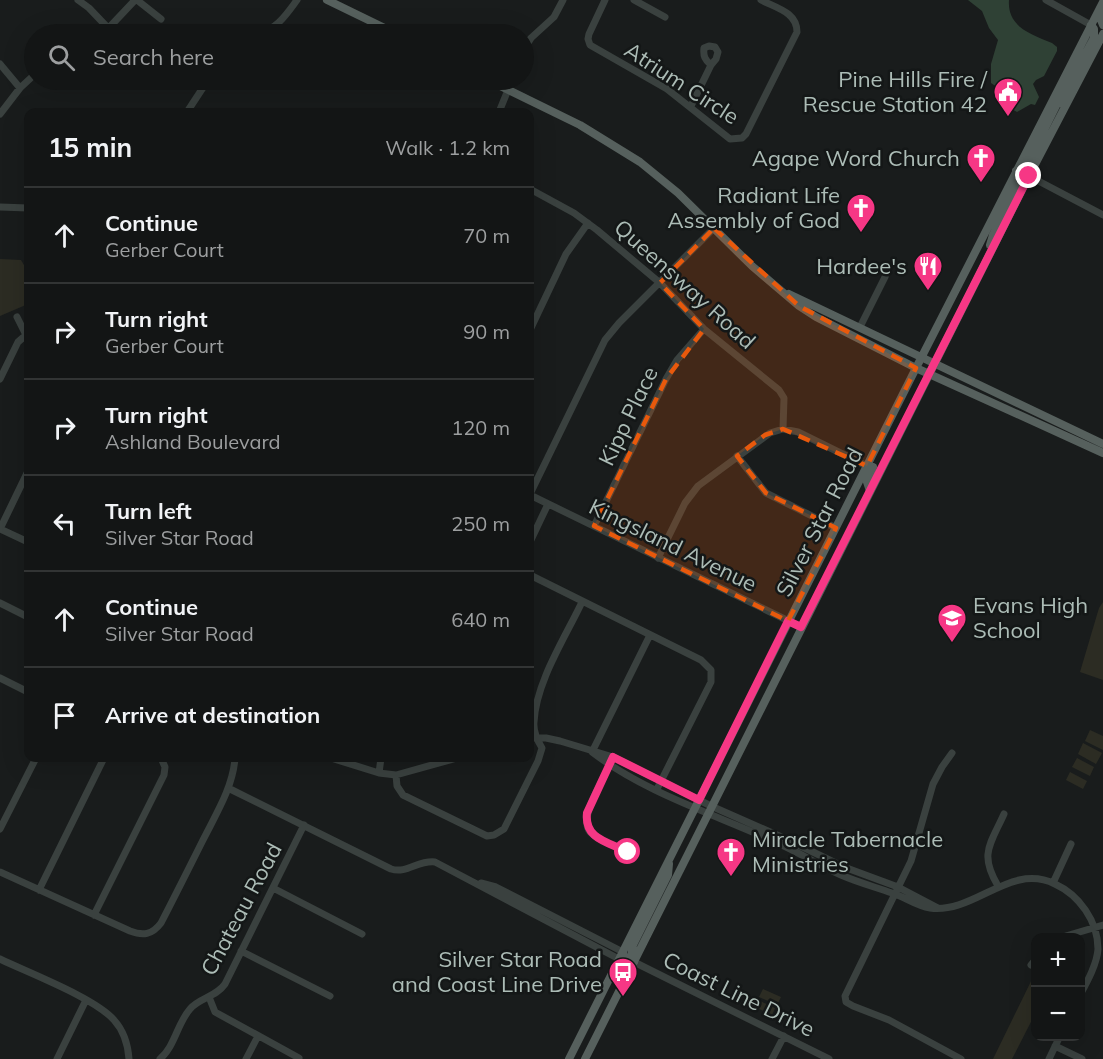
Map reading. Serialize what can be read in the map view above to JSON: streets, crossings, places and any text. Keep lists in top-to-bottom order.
{
  "streets": {
    "main road": ["Silver Star Road"],
    "street": [
      "Atrium Circle",
      "Queensway Road",
      "Kipp Place",
      "Kingsland Avenue",
      "Chateau Road",
      "Coast Line Drive"
    ]
  },
  "crossings": [
    ["Queensway Road", "Kipp Place"],
    ["Kipp Place", "Kingsland Avenue"],
    ["Silver Star Road", "Kingsland Avenue"],
    ["Silver Star Road", "Coast Line Drive"]
  ],
  "places": {
    "public building": ["Pine Hills Fire / Rescue Station 42"],
    "church": ["Agape Word Church", "Radiant Life Assembly of God", "Miracle Tabernacle Ministries"],
    "restaurant": ["Hardee's"],
    "school or university": ["Evans High School"],
    "bus stop": ["Silver Star Road and Coast Line Drive"]
  },
  "page": {
    "search": "Search here",
    "heading": ["15 min", "Walk · 1.2 km"],
    "list": [
      ["Continue", "Gerber Court", "70 m"],
      ["Turn right", "Gerber Court", "90 m"],
      ["Turn right", "Ashland Boulevard", "120 m"],
      ["Turn left", "Silver Star Road", "250 m"],
      ["Continue", "Silver Star Road", "640 m"],
      "Arrive at destination"
    ],
    "map_buttons": ["+", "−"]
  }
}
